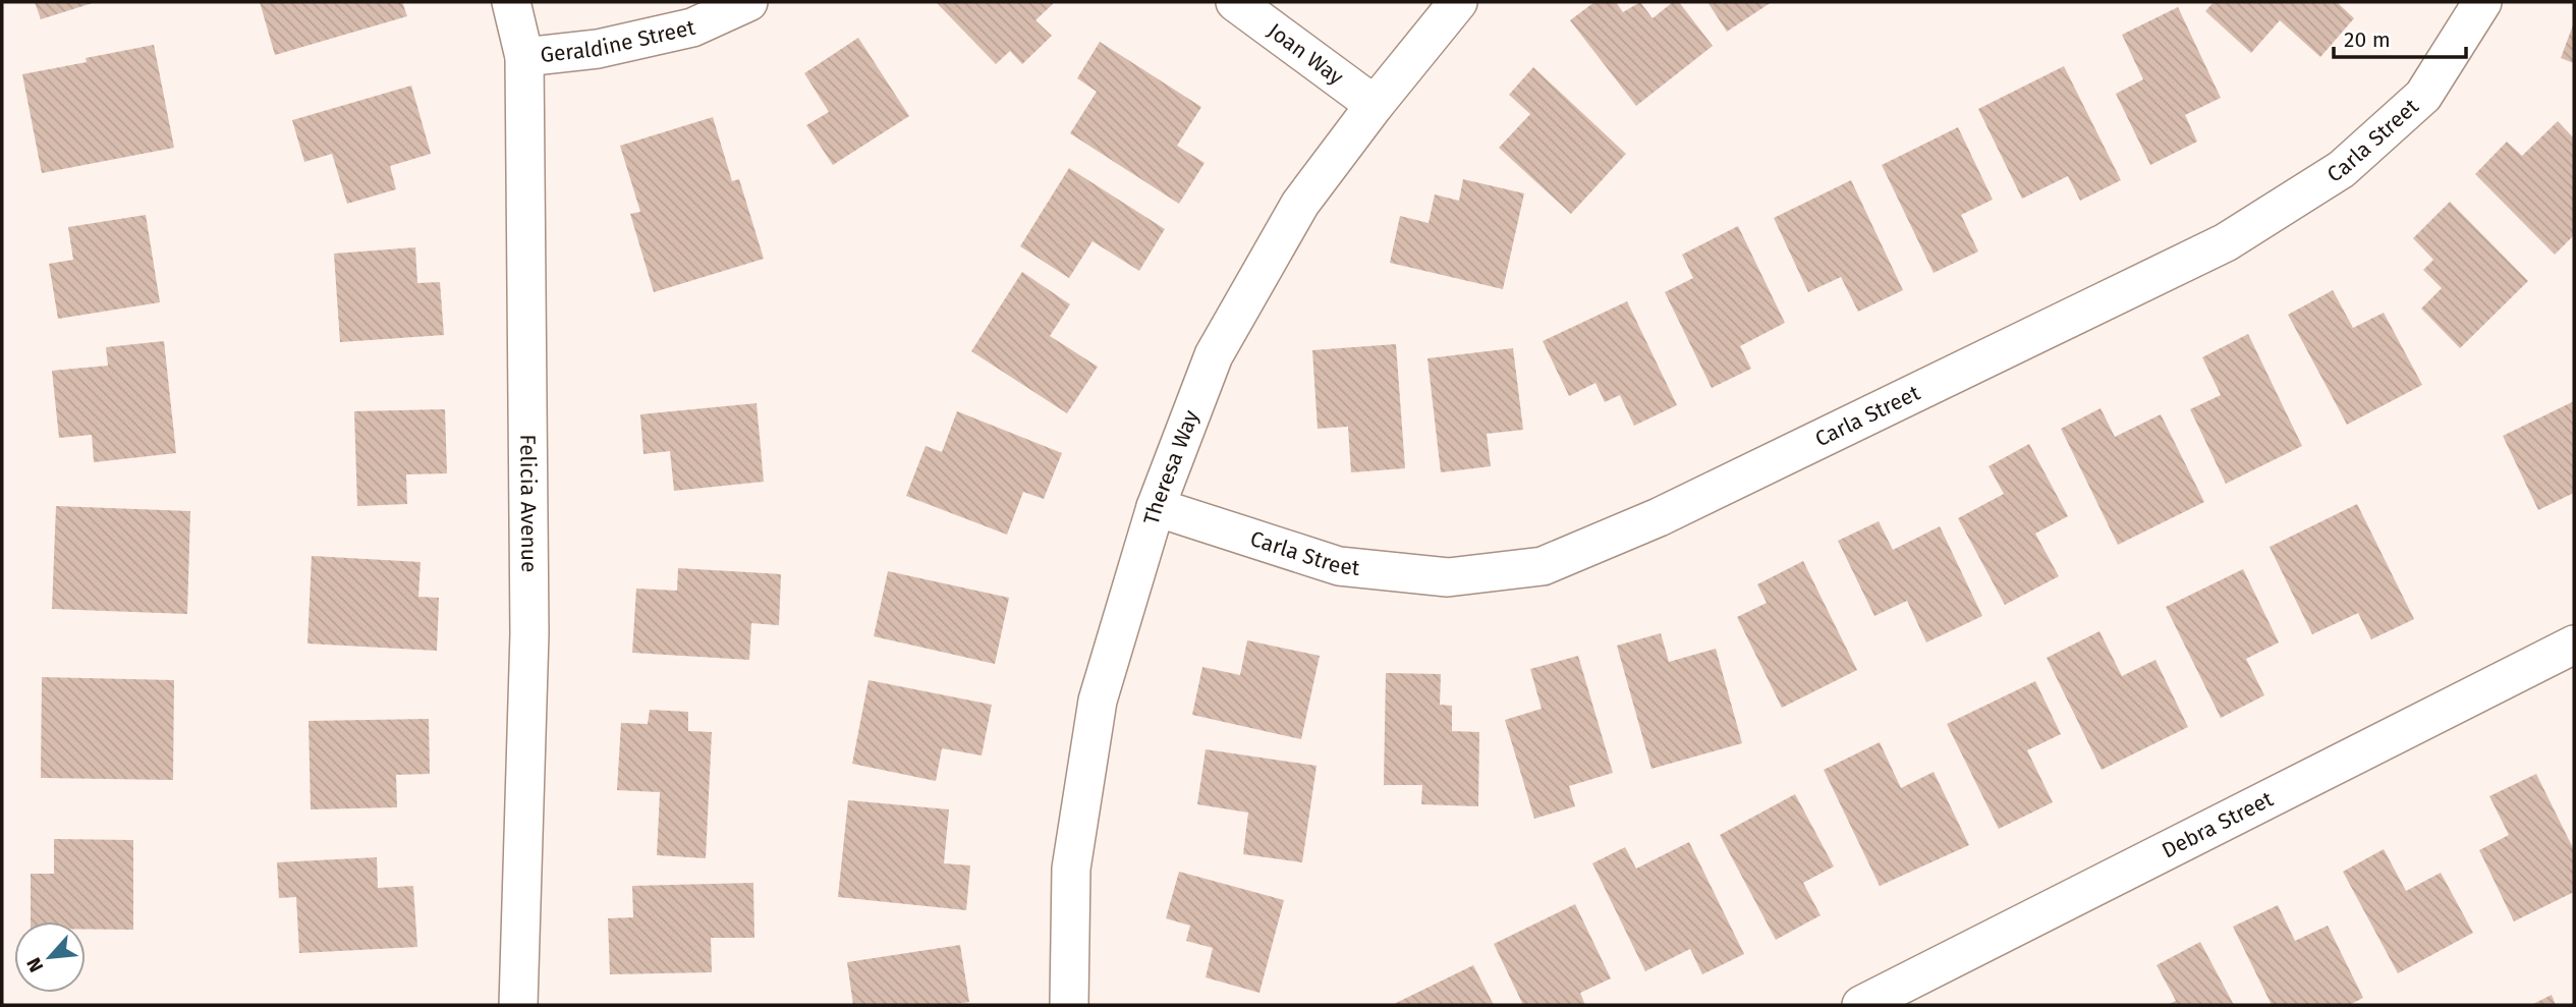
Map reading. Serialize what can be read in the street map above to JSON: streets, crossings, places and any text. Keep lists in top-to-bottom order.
{
  "streets": {
    "street": [
      "Geraldine Street",
      "Joan Way",
      "Carla Street",
      "Theresa Way",
      "Felicia Avenue",
      "Debra Street"
    ]
  },
  "crossings": [
    ["Geraldine Street", "Felicia Avenue"],
    ["Joan Way", "Theresa Way"],
    ["Carla Street", "Theresa Way"]
  ],
  "scale_bar": "20 m",
  "north": "bottom left"
}
